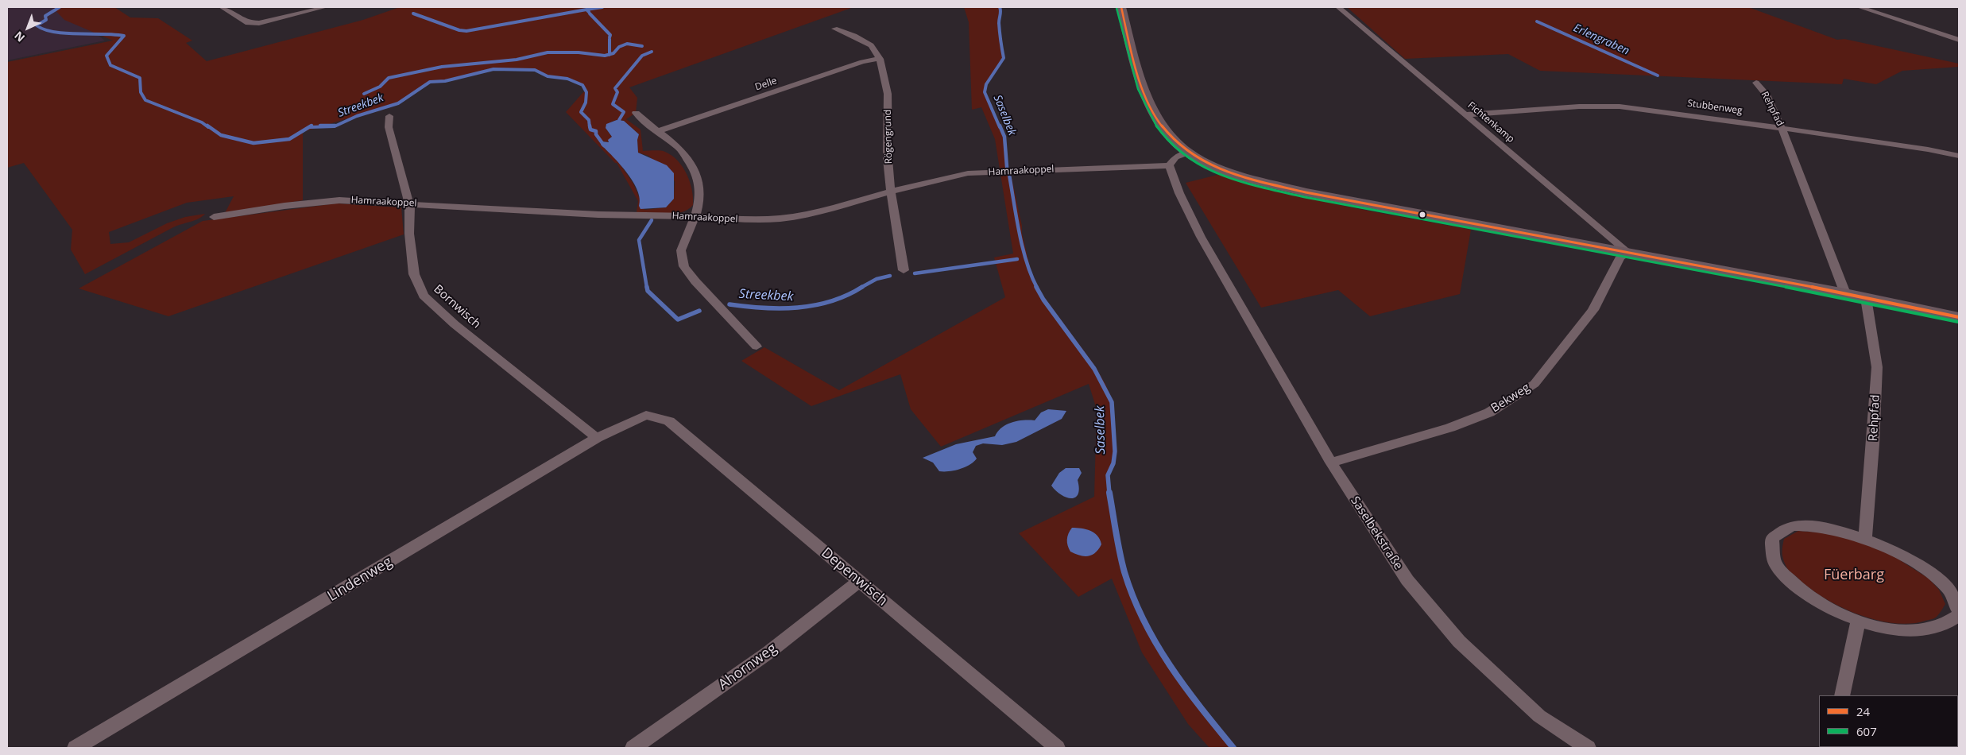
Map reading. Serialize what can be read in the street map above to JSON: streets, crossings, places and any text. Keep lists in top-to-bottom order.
{
  "streets": {
    "street": [
      "Delle",
      "Stubbenweg",
      "Rehpfad",
      "Fichtenkamp",
      "Rögengrund",
      "Hamraakoppel",
      "Bornwisch",
      "Bekweg",
      "Saselbekstraße",
      "Depenwisch",
      "Lindenweg",
      "Ahornweg"
    ]
  },
  "crossings": [
    ["Delle", "Rögengrund"],
    ["Stubbenweg", "Rehpfad"],
    ["Stubbenweg", "Fichtenkamp"],
    ["Fichtenkamp", "Bekweg"],
    ["Rögengrund", "Hamraakoppel"],
    ["Hamraakoppel", "Bornwisch"],
    ["Hamraakoppel", "Saselbekstraße"],
    ["Bornwisch", "Lindenweg"],
    ["Bekweg", "Saselbekstraße"],
    ["Depenwisch", "Lindenweg"],
    ["Depenwisch", "Ahornweg"]
  ],
  "water": ["Erlengraben", "Streekbek", "Saselbek"],
  "parks": ["Füerbarg"],
  "lines": ["transit line 24", "transit line 607"],
  "legend": ["24", "607"],
  "north": "bottom left"
}
